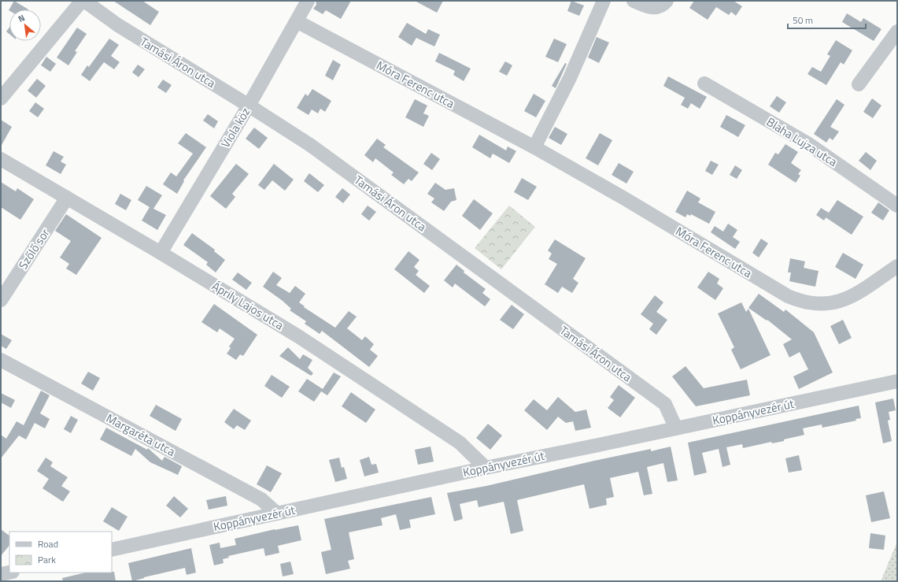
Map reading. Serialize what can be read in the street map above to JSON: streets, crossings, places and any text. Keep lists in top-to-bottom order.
{
  "streets": {
    "street": [
      "Tamási Áron utca",
      "Móra Ferenc utca",
      "Viola köz",
      "Blaha Lujza utca",
      "Szőlő sor",
      "Áprily Lajos utca",
      "Koppányvezér út",
      "Margaréta utca"
    ]
  },
  "crossings": [
    ["Tamási Áron utca", "Viola köz"],
    ["Tamási Áron utca", "Koppányvezér út"],
    ["Móra Ferenc utca", "Viola köz"],
    ["Viola köz", "Áprily Lajos utca"],
    ["Szőlő sor", "Áprily Lajos utca"],
    ["Áprily Lajos utca", "Koppányvezér út"],
    ["Koppányvezér út", "Margaréta utca"]
  ],
  "legend": ["Road", "Park"],
  "scale_bar": "50 m",
  "north": "top left"
}
